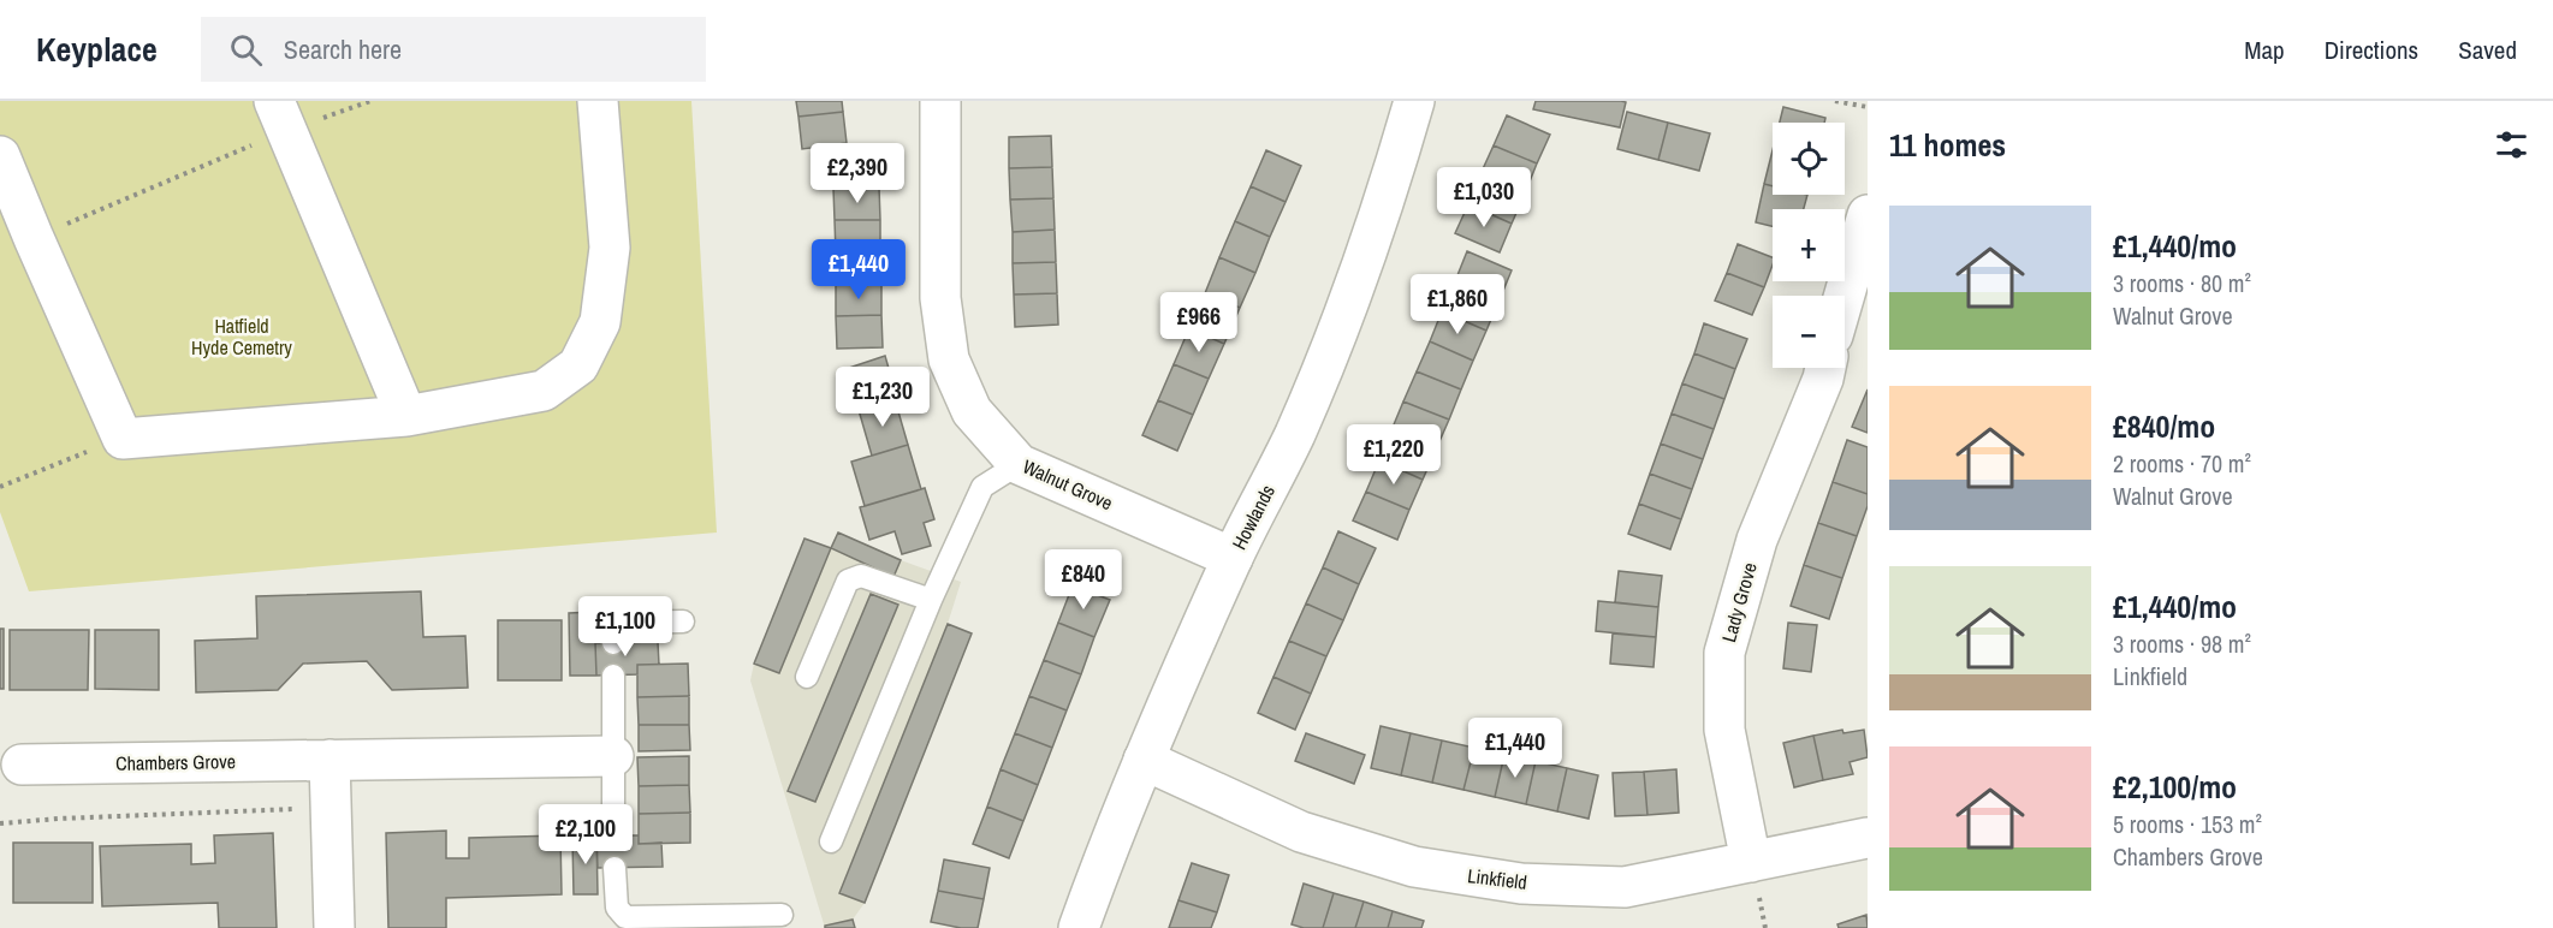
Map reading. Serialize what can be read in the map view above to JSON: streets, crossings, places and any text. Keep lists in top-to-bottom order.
{
  "streets": {
    "street": [
      "Walnut Grove",
      "Howlands",
      "Lady Grove",
      "Chambers Grove",
      "Linkfield"
    ]
  },
  "crossings": [
    ["Walnut Grove", "Howlands"],
    ["Howlands", "Linkfield"],
    ["Lady Grove", "Linkfield"]
  ],
  "parks": ["Hatfield Hyde Cemetry"],
  "page": {
    "header": "Keyplace",
    "search": "Search here",
    "nav": ["Map", "Directions", "Saved"],
    "heading": "11 homes",
    "map_buttons": ["+", "−"],
    "price": [
      "£2,390",
      "£1,030",
      "£1,440",
      "£1,860",
      "£966",
      "£1,230",
      "£1,220",
      "£840",
      "£1,100",
      "£1,440",
      "£2,100"
    ],
    "list": [
      {
        "name": "£1,440/mo",
        "note": "3 rooms · 80 m² · Walnut Grove"
      },
      {
        "name": "£840/mo",
        "note": "2 rooms · 70 m² · Walnut Grove"
      },
      {
        "name": "£1,440/mo",
        "note": "3 rooms · 98 m² · Linkfield"
      },
      {
        "name": "£2,100/mo",
        "note": "5 rooms · 153 m² · Chambers Grove"
      }
    ]
  }
}
